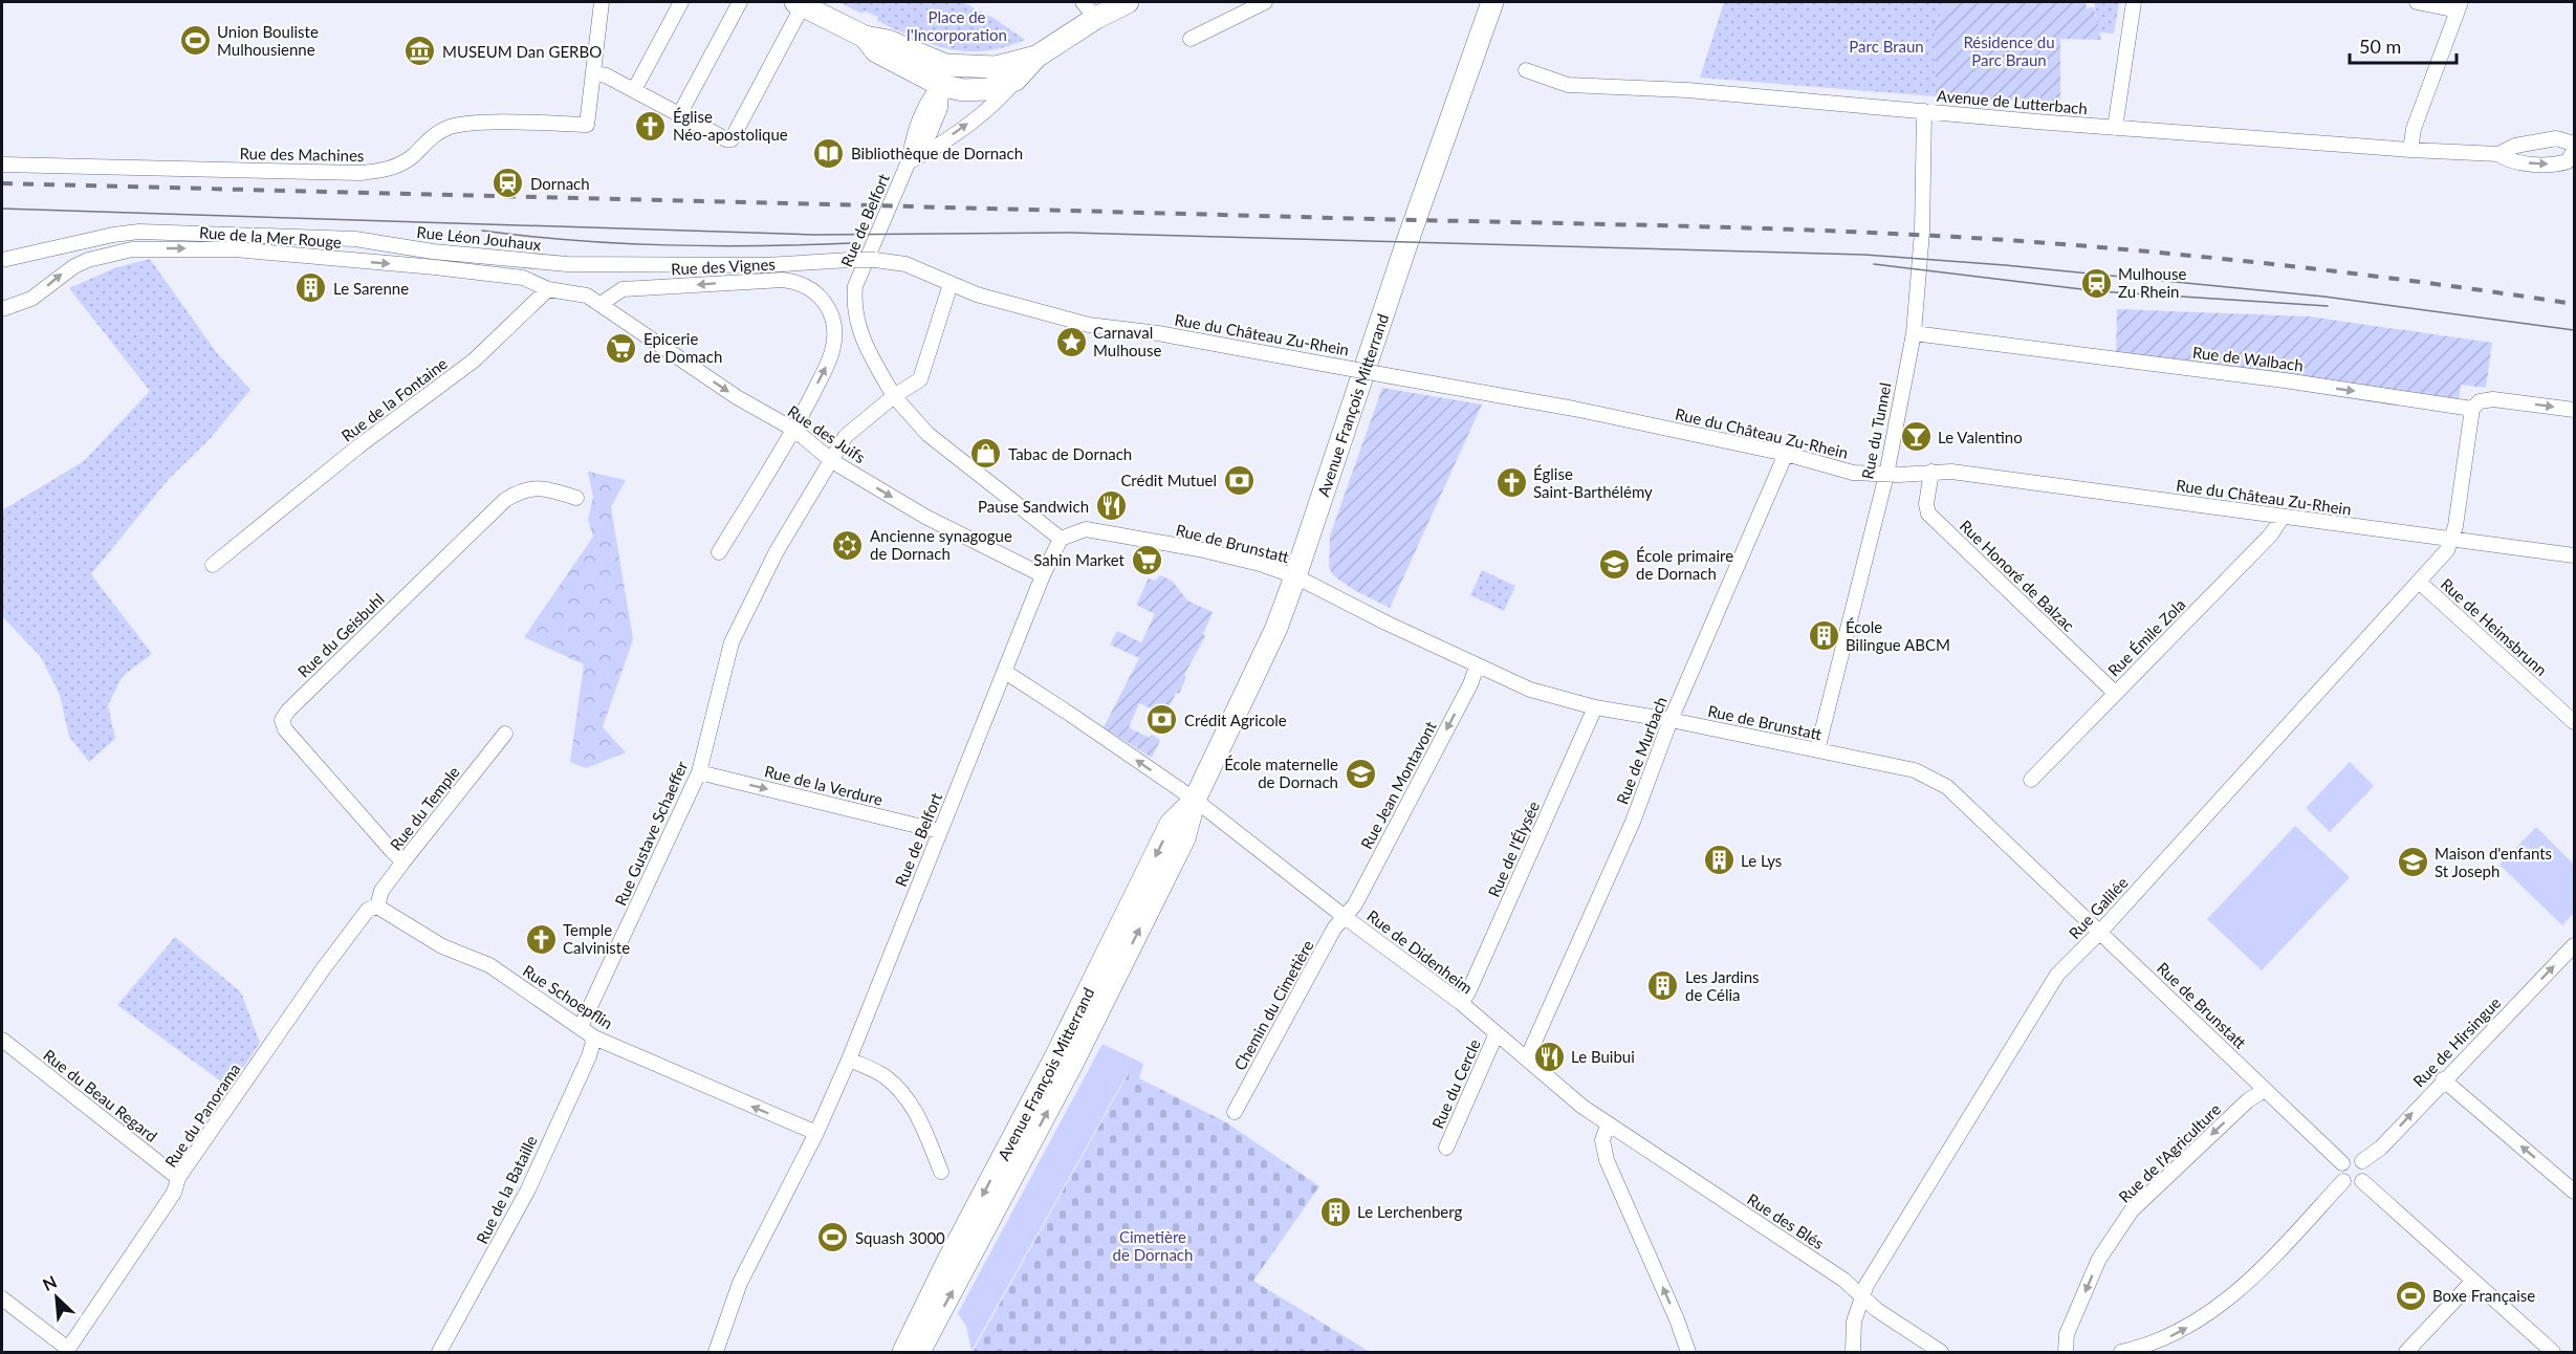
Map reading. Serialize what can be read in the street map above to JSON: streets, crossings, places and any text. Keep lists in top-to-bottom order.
{
  "streets": {
    "main road": ["Avenue François Mitterrand"],
    "street": [
      "Avenue de Lutterbach",
      "Rue des Machines",
      "Rue de Belfort",
      "Rue de la Mer Rouge",
      "Rue Léon Jouhaux",
      "Rue des Vignes",
      "Rue du Château Zu-Rhein",
      "Rue de Walbach",
      "Rue de la Fontaine",
      "Rue du Tunnel",
      "Rue des Juifs",
      "Rue de Brunstatt",
      "Rue Honoré de Balzac",
      "Rue de Heimsbrunn",
      "Rue du Geisbuhl",
      "Rue Émile Zola",
      "Rue de Murbach",
      "Rue de la Verdure",
      "Rue Jean Montavont",
      "Rue du Temple",
      "Rue Gustave Schaeffer",
      "Rue de l'Élysée",
      "Rue Galilée",
      "Rue de Didenheim",
      "Rue Schoepflin",
      "Chemin du Cimetière",
      "Rue de Hirsingue",
      "Rue du Cercle",
      "Rue du Beau Regard",
      "Rue du Panorama",
      "Rue de l'Agriculture",
      "Rue de la Bataille",
      "Rue des Blés"
    ]
  },
  "crossings": [
    ["Avenue de Lutterbach", "Rue du Tunnel"],
    ["Rue de Belfort", "Rue des Juifs"],
    ["Rue de Belfort", "Rue de Brunstatt"],
    ["Rue de Belfort", "Rue de la Verdure"],
    ["Rue de Belfort", "Rue Gustave Schaeffer"],
    ["Rue de Belfort", "Rue de Didenheim"],
    ["Rue de Belfort", "Rue Schoepflin"],
    ["Rue de la Mer Rouge", "Rue de la Fontaine"],
    ["Rue Léon Jouhaux", "Rue du Château Zu-Rhein"],
    ["Rue des Vignes", "Rue des Juifs"],
    ["Rue du Château Zu-Rhein", "Rue du Tunnel"],
    ["Rue du Château Zu-Rhein", "Rue Honoré de Balzac"],
    ["Rue du Château Zu-Rhein", "Rue Émile Zola"],
    ["Rue du Château Zu-Rhein", "Rue de Murbach"],
    ["Rue du Château Zu-Rhein", "Rue Galilée"],
    ["Rue de Walbach", "Rue du Tunnel"],
    ["Rue de Walbach", "Rue Galilée"],
    ["Avenue François Mitterrand", "Rue de Brunstatt"],
    ["Avenue François Mitterrand", "Rue de Didenheim"],
    ["Rue du Tunnel", "Rue de Brunstatt"],
    ["Rue des Juifs", "Rue Gustave Schaeffer"],
    ["Rue de Brunstatt", "Rue de Murbach"],
    ["Rue de Brunstatt", "Rue Jean Montavont"],
    ["Rue de Brunstatt", "Rue de l'Élysée"],
    ["Rue de Brunstatt", "Rue Galilée"],
    ["Rue de Brunstatt", "Rue de Hirsingue"],
    ["Rue de Brunstatt", "Rue de l'Agriculture"],
    ["Rue Honoré de Balzac", "Rue Émile Zola"],
    ["Rue de Heimsbrunn", "Rue Galilée"],
    ["Rue du Geisbuhl", "Rue du Temple"],
    ["Rue de Murbach", "Rue de Didenheim"],
    ["Rue de la Verdure", "Rue Gustave Schaeffer"],
    ["Rue Jean Montavont", "Rue de Didenheim"],
    ["Rue Jean Montavont", "Chemin du Cimetière"],
    ["Rue du Temple", "Rue Schoepflin"],
    ["Rue du Temple", "Rue du Panorama"],
    ["Rue Gustave Schaeffer", "Rue Schoepflin"],
    ["Rue de l'Élysée", "Rue de Didenheim"],
    ["Rue Galilée", "Rue des Blés"],
    ["Rue de Didenheim", "Chemin du Cimetière"],
    ["Rue de Didenheim", "Rue du Cercle"],
    ["Rue de Didenheim", "Rue des Blés"],
    ["Rue Schoepflin", "Rue du Panorama"],
    ["Rue Schoepflin", "Rue de la Bataille"],
    ["Rue du Beau Regard", "Rue du Panorama"]
  ],
  "one_way": [
    "Rue de la Mer Rouge",
    "Rue de Walbach",
    "Rue des Juifs",
    "Rue de la Verdure",
    "Rue Jean Montavont",
    "Rue Schoepflin",
    "Rue de Hirsingue"
  ],
  "parks": [
    "Place de l'Incorporation",
    "Résidence du Parc Braun",
    "Parc Braun",
    "Cimetière de Dornach"
  ],
  "places": {
    "sports": ["Union Bouliste Mulhousienne", "Squash 3000", "Boxe Française"],
    "museum": ["MUSEUM Dan GERBO"],
    "church": ["Église Néo-apostolique", "Église Saint-Barthélémy", "Temple Calviniste"],
    "library": ["Bibliothèque de Dornach"],
    "station": ["Dornach", "Mulhouse Zu Rhein"],
    "building": [
      "Le Sarenne",
      "École Bilingue ABCM",
      "Le Lys",
      "Les Jardins de Célia",
      "Le Lerchenberg"
    ],
    "place": ["Carnaval Mulhouse"],
    "supermarket": ["Epicerie de Domach", "Sahin Market"],
    "bar": ["Le Valentino"],
    "shop": ["Tabac de Dornach"],
    "bank": ["Crédit Mutuel", "Crédit Agricole"],
    "restaurant": ["Pause Sandwich", "Le Buibui"],
    "synagogue": ["Ancienne synagogue de Dornach"],
    "school or university": ["École primaire de Dornach", "École maternelle de Dornach", "Maison d'enfants St Joseph"]
  },
  "scale_bar": "50 m",
  "north": "top left"
}
